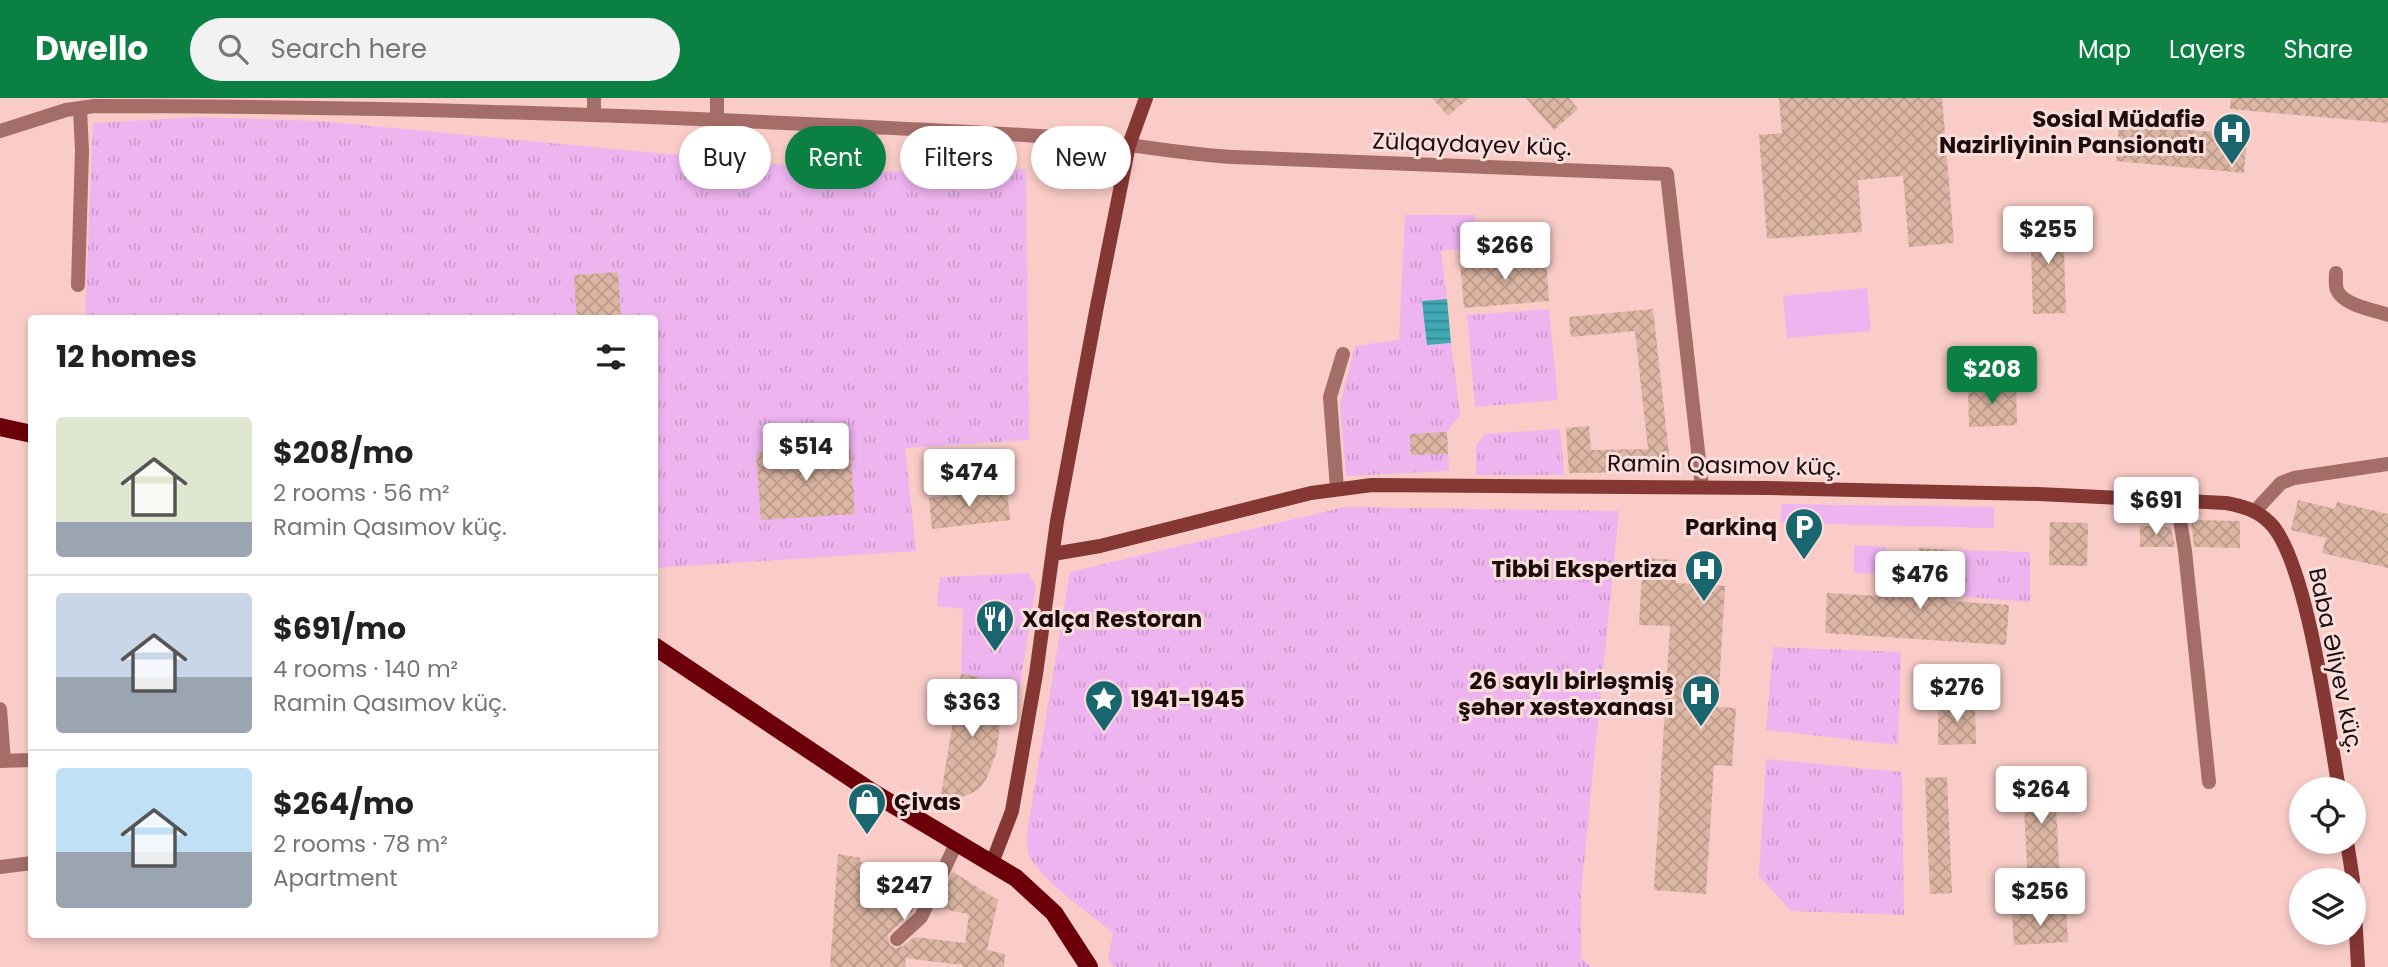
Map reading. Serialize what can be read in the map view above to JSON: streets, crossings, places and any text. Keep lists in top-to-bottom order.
{
  "streets": {
    "street": ["Zülqaydayev küç.", "Ramin Qasımov küç.", "Baba Əliyev küç."]
  },
  "crossings": [
    ["Zülqaydayev küç.", "Ramin Qasımov küç."],
    ["Ramin Qasımov küç.", "Baba Əliyev küç."]
  ],
  "places": {
    "hospital": ["Sosial Müdafiə Nazirliyinin Pansionatı", "Tibbi Ekspertiza", "26 saylı birləşmiş şəhər xəstəxanası"],
    "parking": ["Parkinq"],
    "restaurant": ["Xalça Restoran"],
    "place": ["1941-1945"],
    "shop": ["Çivas"]
  },
  "page": {
    "header": "Dwello",
    "search": "Search here",
    "nav": ["Map", "Layers", "Share"],
    "chip": [
      "Buy",
      "Rent",
      "Filters",
      "New"
    ],
    "price": [
      "$255",
      "$266",
      "$208",
      "$514",
      "$474",
      "$691",
      "$476",
      "$276",
      "$363",
      "$264",
      "$247",
      "$256"
    ],
    "heading": "12 homes",
    "list": [
      {
        "name": "$208/mo",
        "note": "2 rooms · 56 m² · Ramin Qasımov küç."
      },
      {
        "name": "$691/mo",
        "note": "4 rooms · 140 m² · Ramin Qasımov küç."
      },
      {
        "name": "$264/mo",
        "note": "2 rooms · 78 m² · Apartment"
      }
    ]
  }
}
